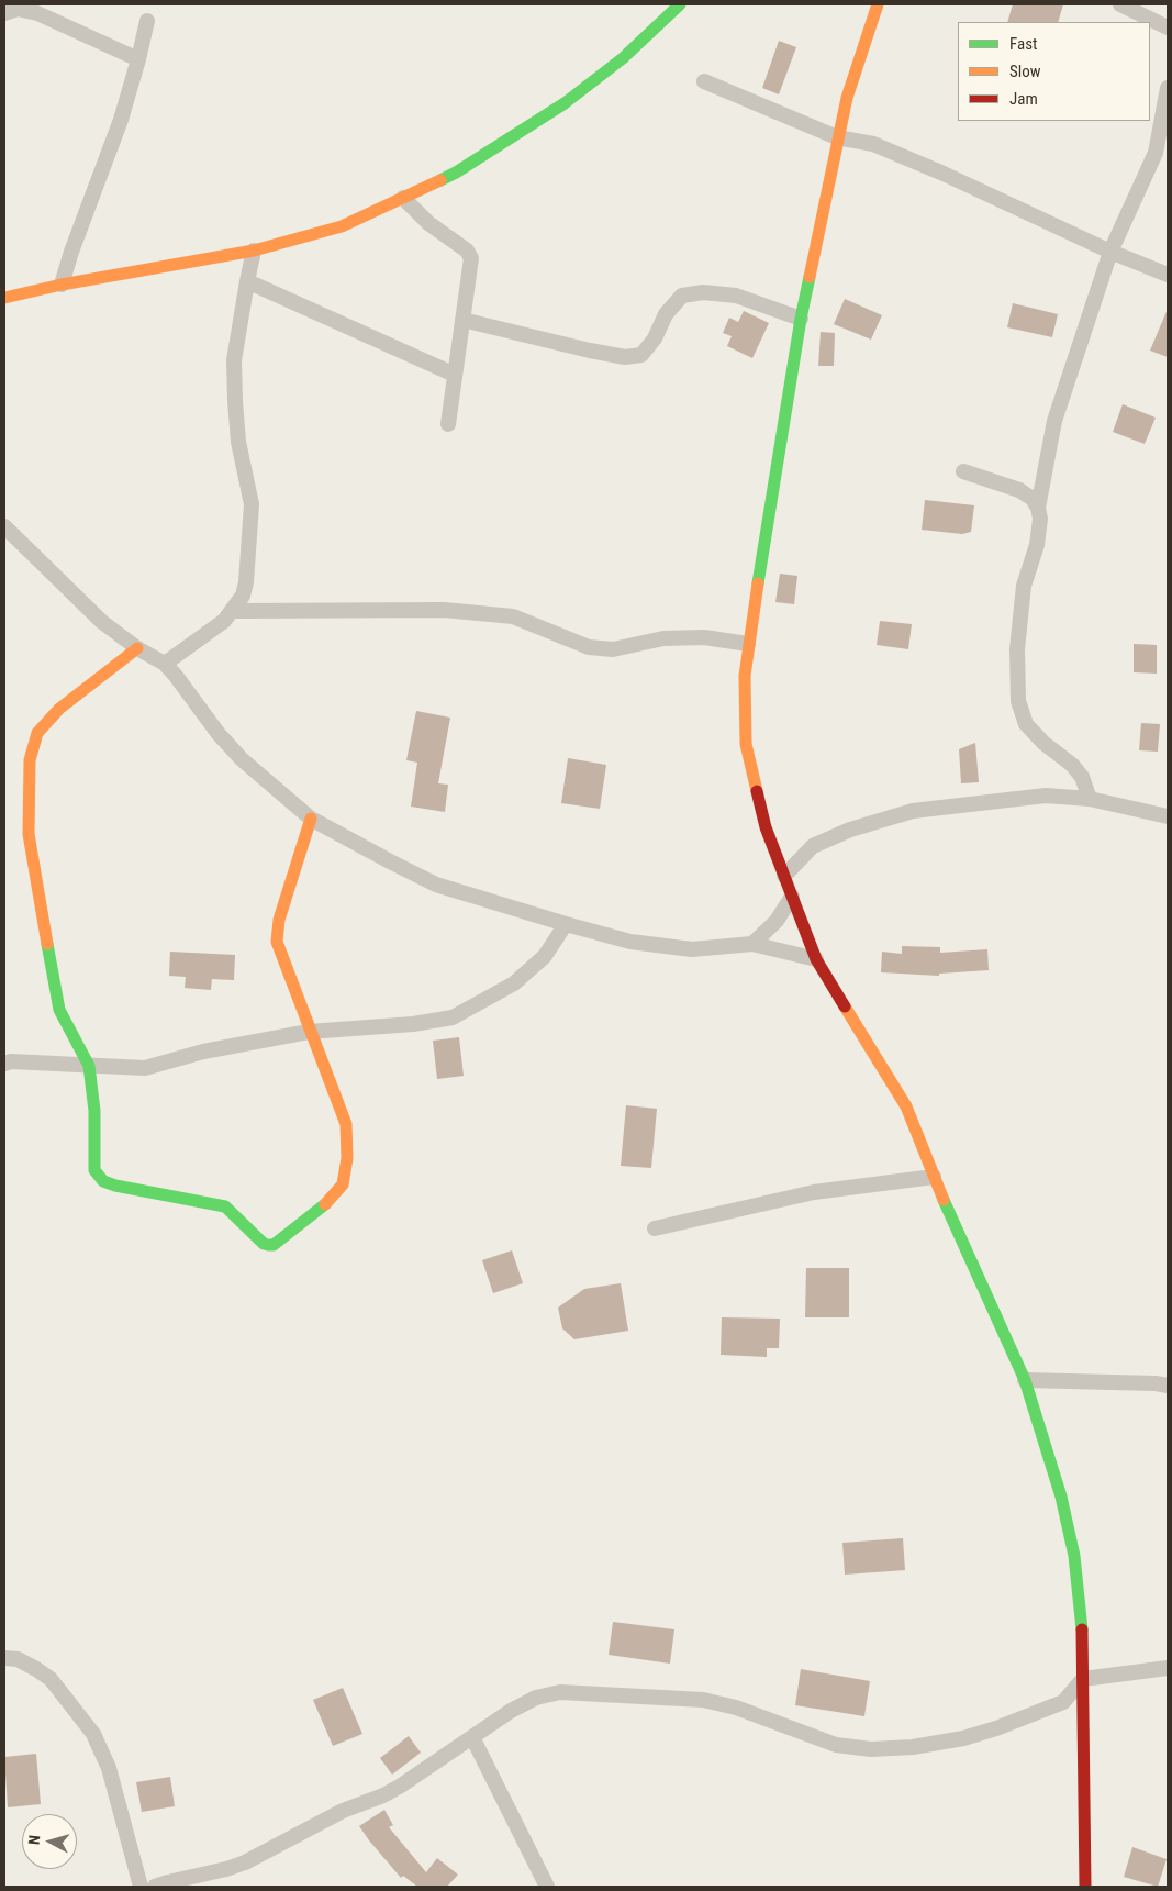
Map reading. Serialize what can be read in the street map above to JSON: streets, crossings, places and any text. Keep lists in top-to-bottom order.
{
  "legend": ["Fast", "Slow", "Jam"],
  "north": "left"
}
